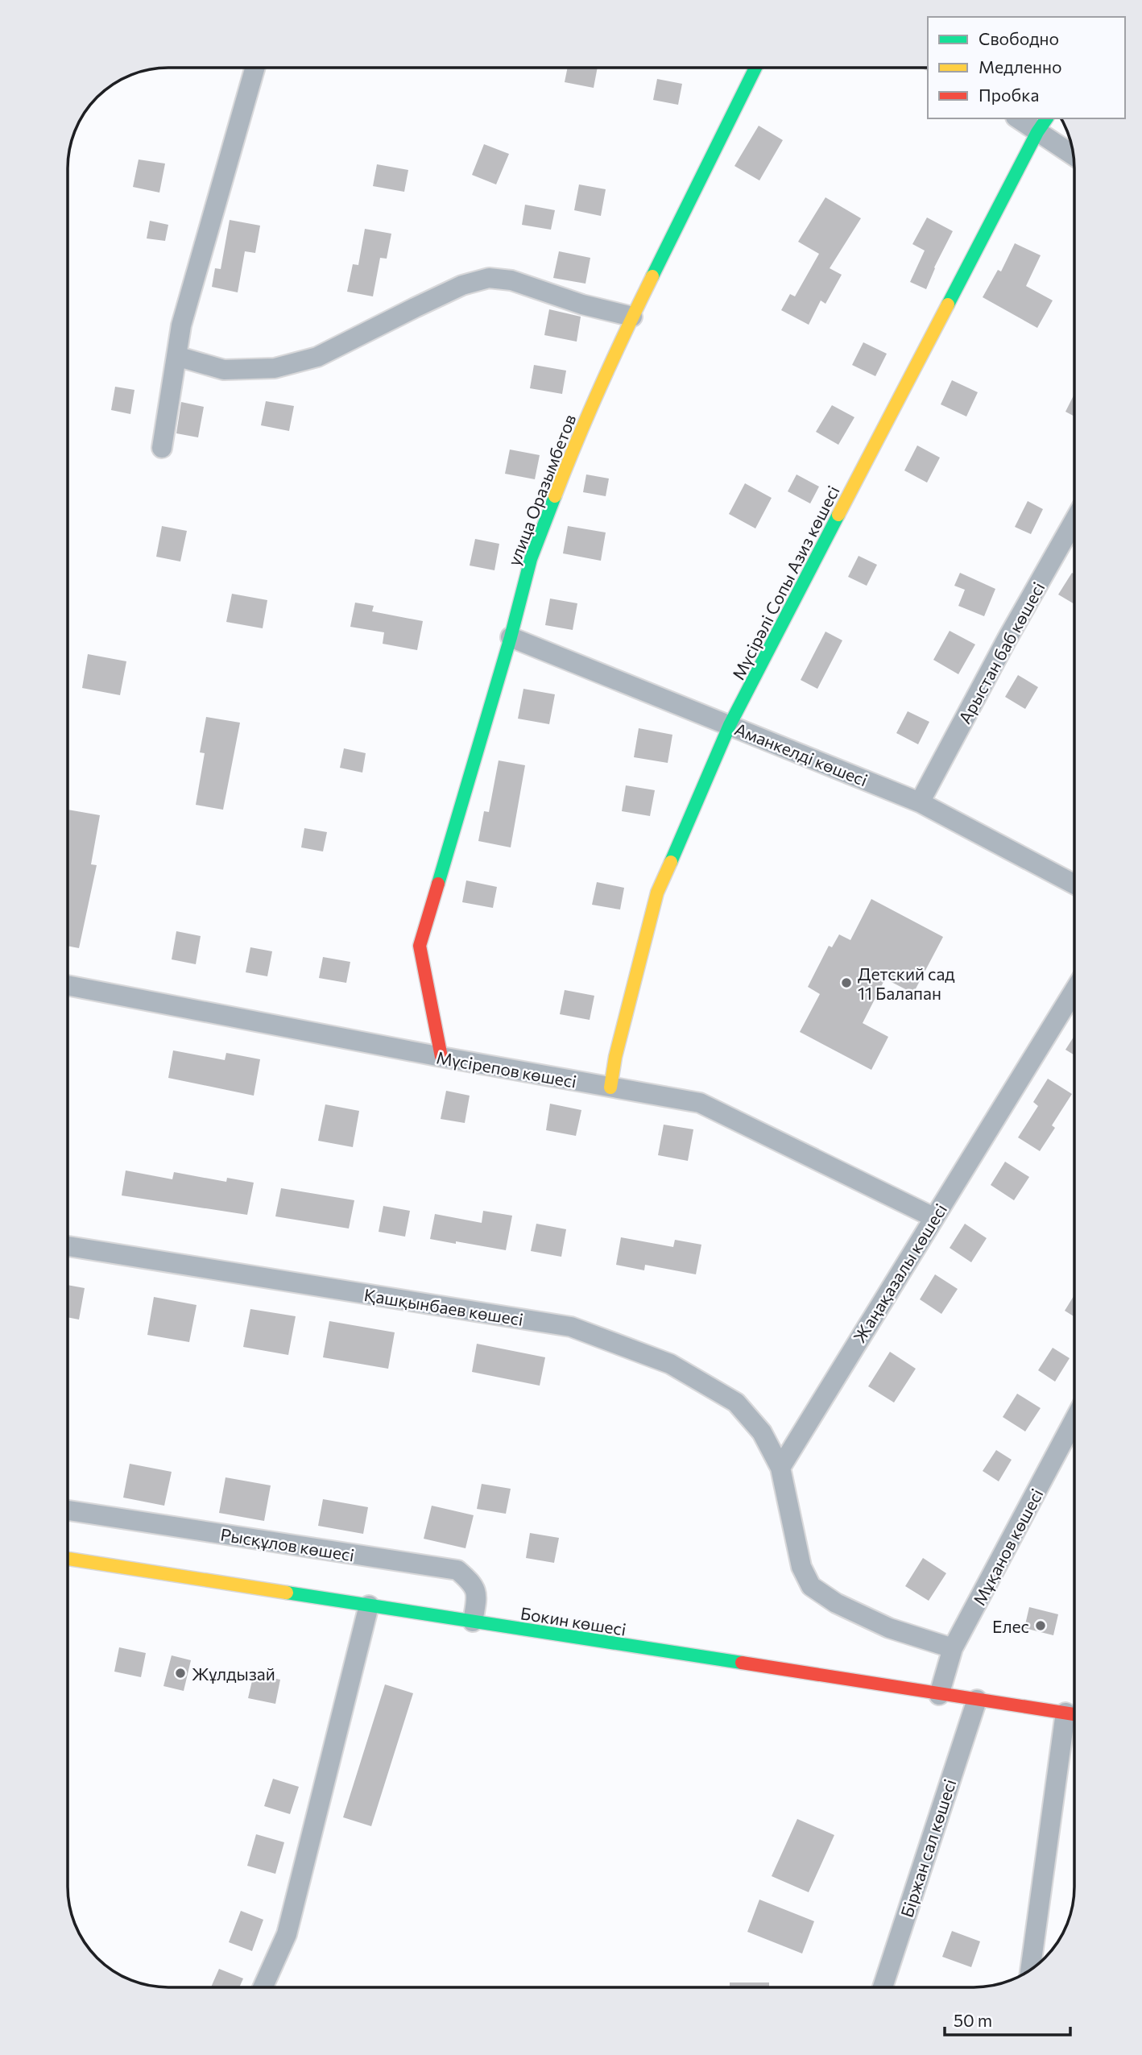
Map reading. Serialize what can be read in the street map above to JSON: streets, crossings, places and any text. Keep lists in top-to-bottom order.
{
  "streets": {
    "street": [
      "улица Оразымбетов",
      "Мүсірәлі Сопы Азиз көшесі",
      "Арыстан баб көшесі",
      "Аманкелді көшесі",
      "Мүсірепов көшесі",
      "Жаңақазалы көшесі",
      "Қашқынбаев көшесі",
      "Рысқұлов көшесі",
      "Мұқанов көшесі",
      "Бокин көшесі",
      "Біржан сал көшесі"
    ]
  },
  "crossings": [
    ["улица Оразымбетов", "Аманкелді көшесі"],
    ["улица Оразымбетов", "Мүсірепов көшесі"],
    ["Мүсірәлі Сопы Азиз көшесі", "Аманкелді көшесі"],
    ["Мүсірәлі Сопы Азиз көшесі", "Мүсірепов көшесі"],
    ["Арыстан баб көшесі", "Аманкелді көшесі"],
    ["Мүсірепов көшесі", "Жаңақазалы көшесі"],
    ["Жаңақазалы көшесі", "Қашқынбаев көшесі"],
    ["Рысқұлов көшесі", "Бокин көшесі"],
    ["Мұқанов көшесі", "Бокин көшесі"],
    ["Бокин көшесі", "Біржан сал көшесі"]
  ],
  "places": ["Детский сад 11 Балапан", "Елес", "Жұлдызай"],
  "legend": ["Свободно", "Медленно", "Пробка"],
  "scale_bar": "50 m"
}
